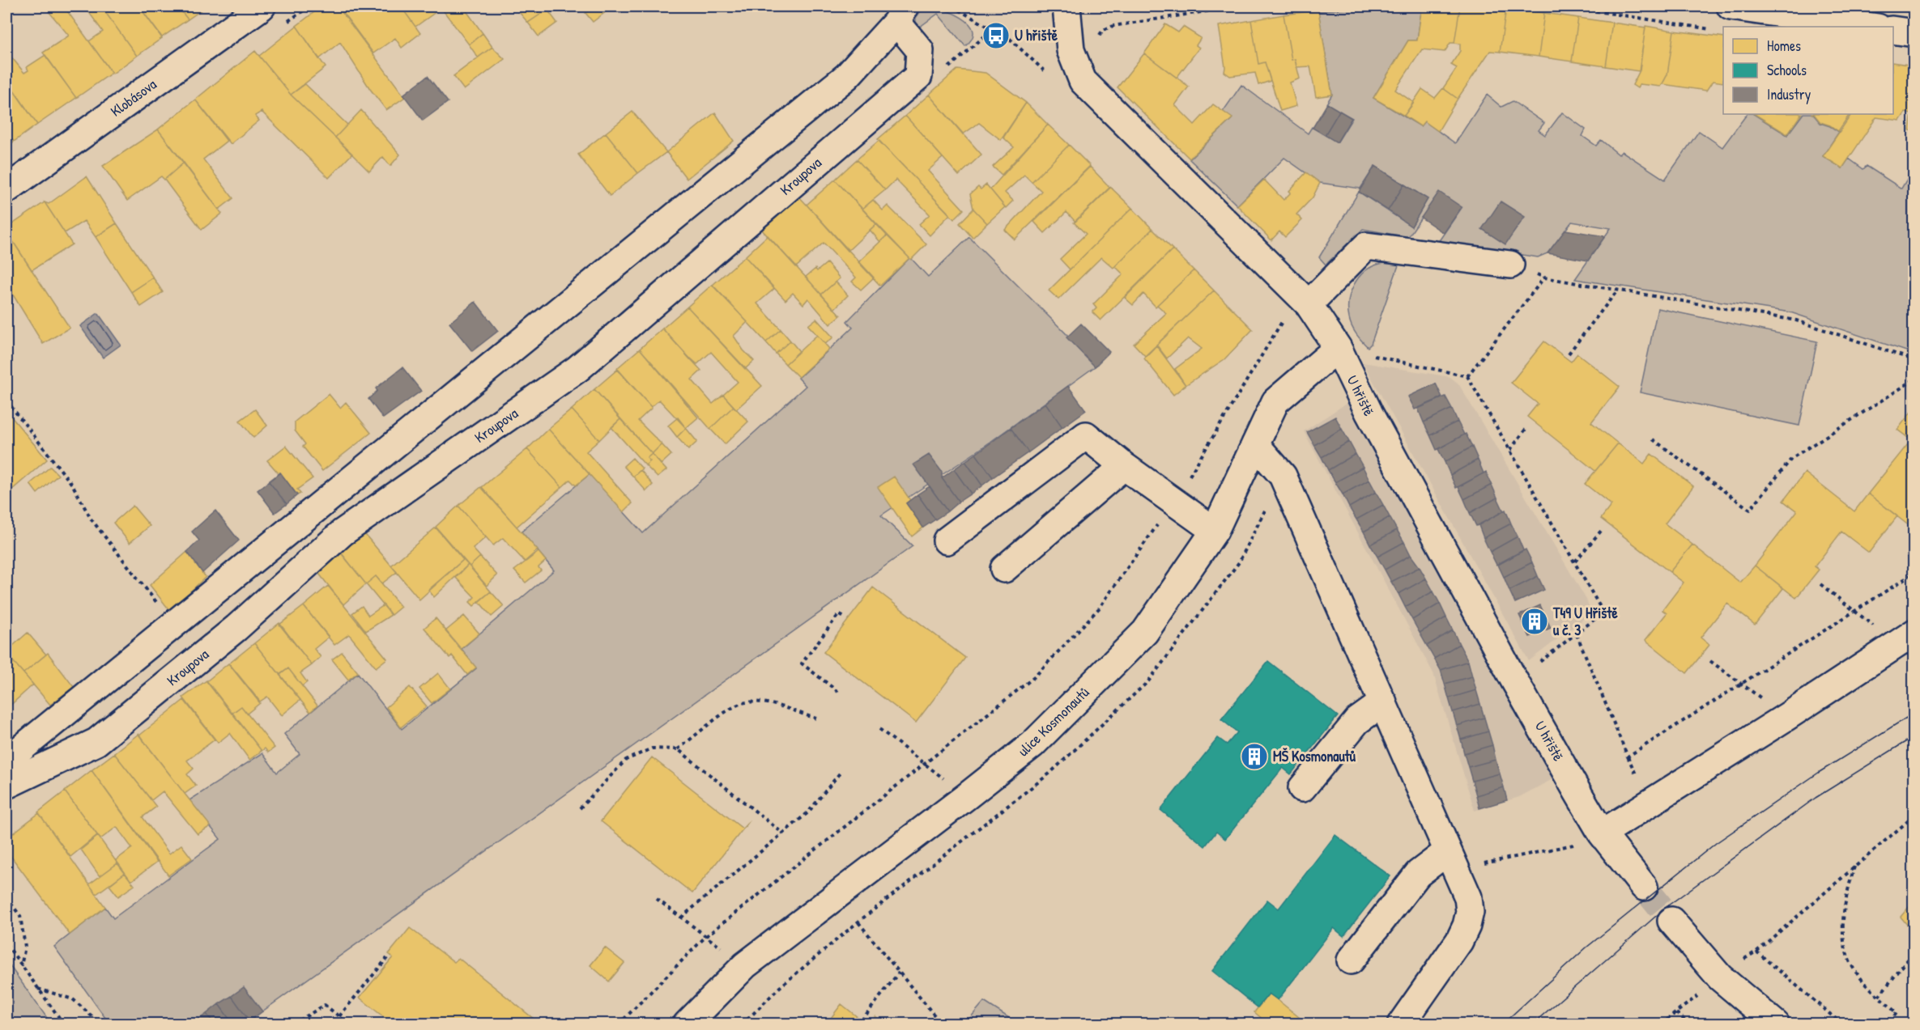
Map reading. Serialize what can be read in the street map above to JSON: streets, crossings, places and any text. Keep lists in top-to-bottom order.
{
  "streets": {
    "street": [
      "Klobásova",
      "Kroupova",
      "U hřiště",
      "ulice Kosmonautů"
    ]
  },
  "crossings": [
    ["U hřiště", "ulice Kosmonautů"]
  ],
  "places": {
    "bus stop": ["U hřiště"],
    "building": ["T49 U Hřiště u č. 3", "MŠ Kosmonautů"]
  },
  "legend": ["Homes", "Schools", "Industry"]
}
